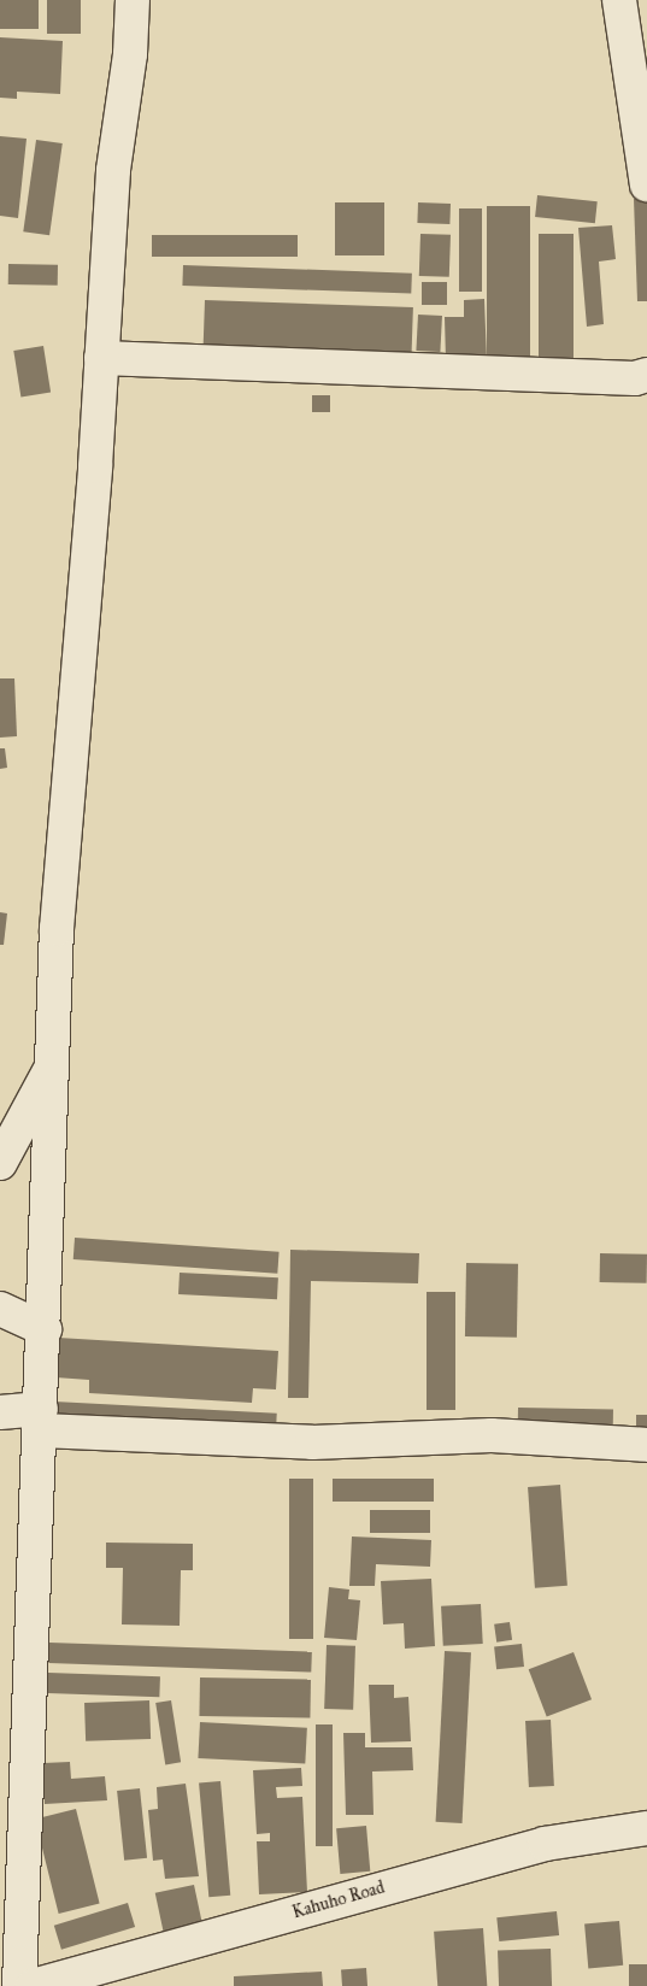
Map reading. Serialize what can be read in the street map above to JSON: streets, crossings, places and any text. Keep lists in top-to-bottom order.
{
  "streets": {
    "street": ["Kahuho Road"]
  }
}
